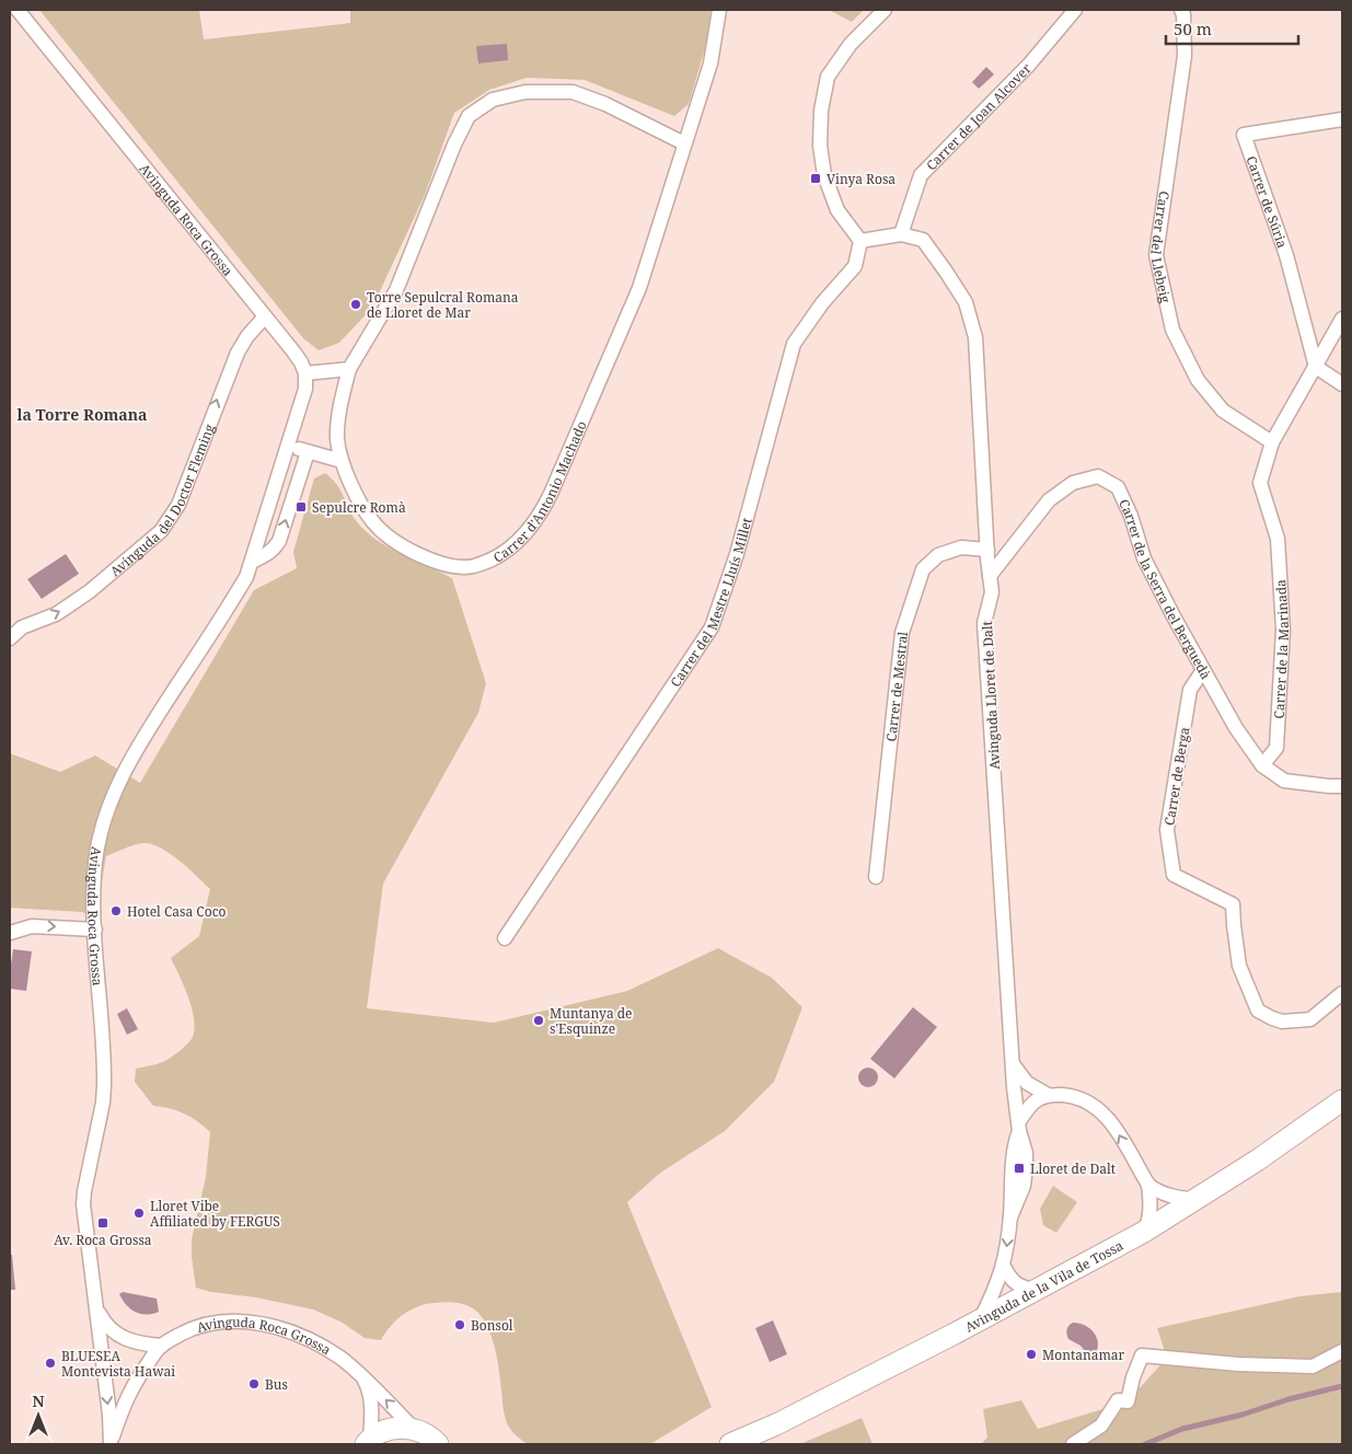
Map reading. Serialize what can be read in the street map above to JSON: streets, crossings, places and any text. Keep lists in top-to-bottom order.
{
  "streets": {
    "main road": ["Avinguda de la Vila de Tossa"],
    "street": [
      "Carrer de Joan Alcover",
      "Carrer de Súria",
      "Avinguda Roca Grossa",
      "Carrer del Llebeig",
      "Carrer d'Antonio Machado",
      "Avinguda del Doctor Fleming",
      "Carrer de la Serra del Berguedà",
      "Carrer del Mestre Lluís Millet",
      "Carrer de la Marinada",
      "Carrer de Mestral",
      "Avinguda Lloret de Dalt",
      "Carrer de Berga"
    ]
  },
  "crossings": [
    ["Carrer de Joan Alcover", "Avinguda Lloret de Dalt"],
    ["Carrer de Súria", "Carrer de la Marinada"],
    ["Avinguda Roca Grossa", "Avinguda del Doctor Fleming"],
    ["Carrer del Llebeig", "Carrer de la Marinada"],
    ["Carrer de la Serra del Berguedà", "Carrer de la Marinada"],
    ["Carrer de la Serra del Berguedà", "Avinguda Lloret de Dalt"],
    ["Carrer de la Serra del Berguedà", "Carrer de Berga"],
    ["Carrer del Mestre Lluís Millet", "Avinguda Lloret de Dalt"],
    ["Carrer de Mestral", "Avinguda Lloret de Dalt"],
    ["Avinguda Lloret de Dalt", "Avinguda de la Vila de Tossa"]
  ],
  "districts": ["la Torre Romana"],
  "places": {
    "transit": [
      "Vinya Rosa",
      "Sepulcre Romà",
      "Lloret de Dalt",
      "Av. Roca Grossa"
    ],
    "other": [
      "Torre Sepulcral Romana de Lloret de Mar",
      "Hotel Casa Coco",
      "Muntanya de s'Esquinze",
      "Lloret Vibe Affiliated by FERGUS",
      "Bonsol",
      "Montanamar",
      "BLUESEA Montevista Hawai",
      "Bus"
    ]
  },
  "scale_bar": "50 m",
  "north": "top"
}
